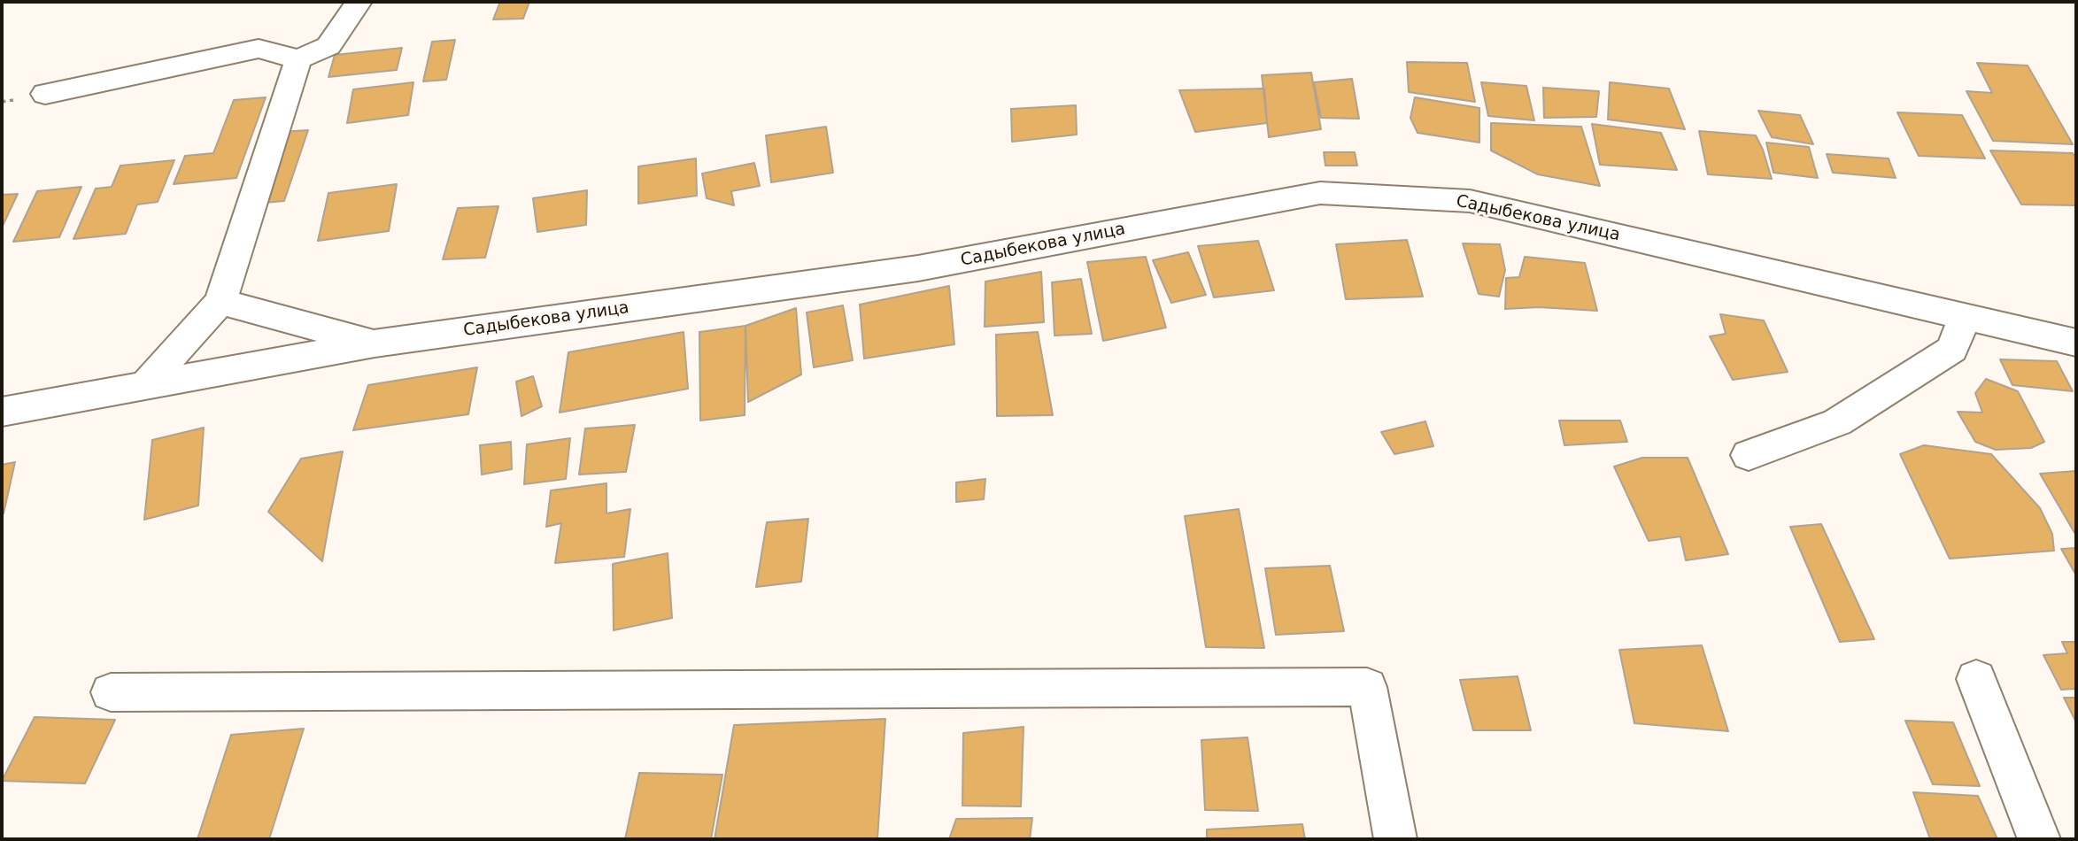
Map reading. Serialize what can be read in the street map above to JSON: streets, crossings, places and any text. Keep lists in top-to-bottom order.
{
  "streets": {
    "street": ["Садыбекова улица"]
  }
}
